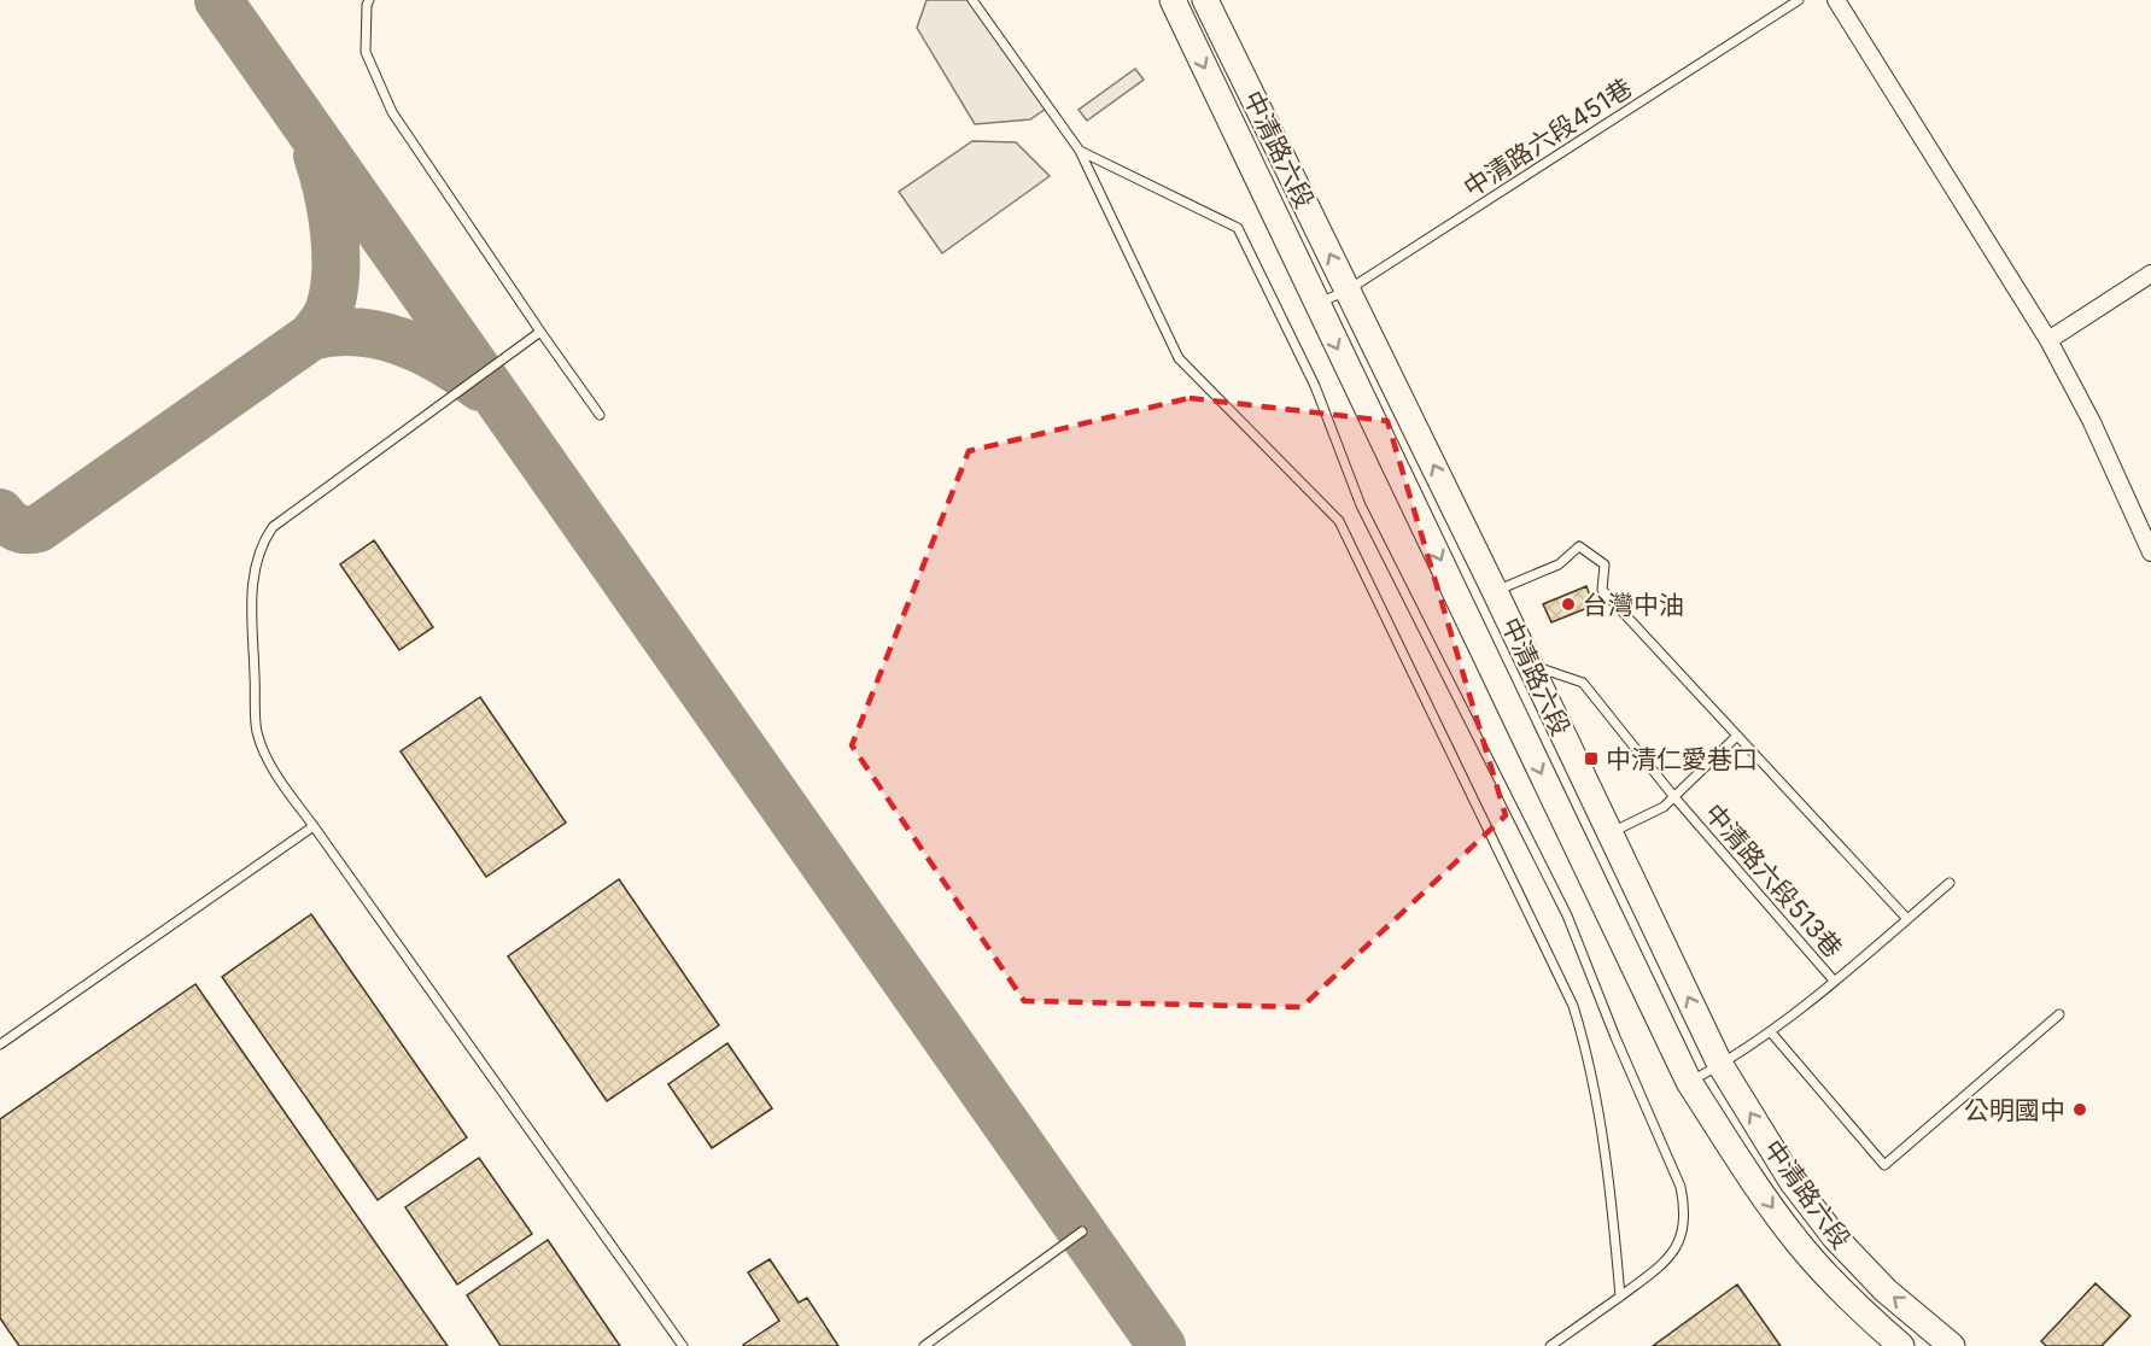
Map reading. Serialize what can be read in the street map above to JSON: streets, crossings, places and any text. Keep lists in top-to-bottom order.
{
  "streets": {
    "main road": ["中清路六段"],
    "lane": ["中清路六段451巷", "中清路六段513巷"]
  },
  "crossings": [
    ["中清路六段451巷", "中清路六段"],
    ["中清路六段", "中清路六段513巷"]
  ],
  "places": {
    "other": ["台灣中油", "公明國中"],
    "transit": ["中清仁愛巷口"]
  }
}
